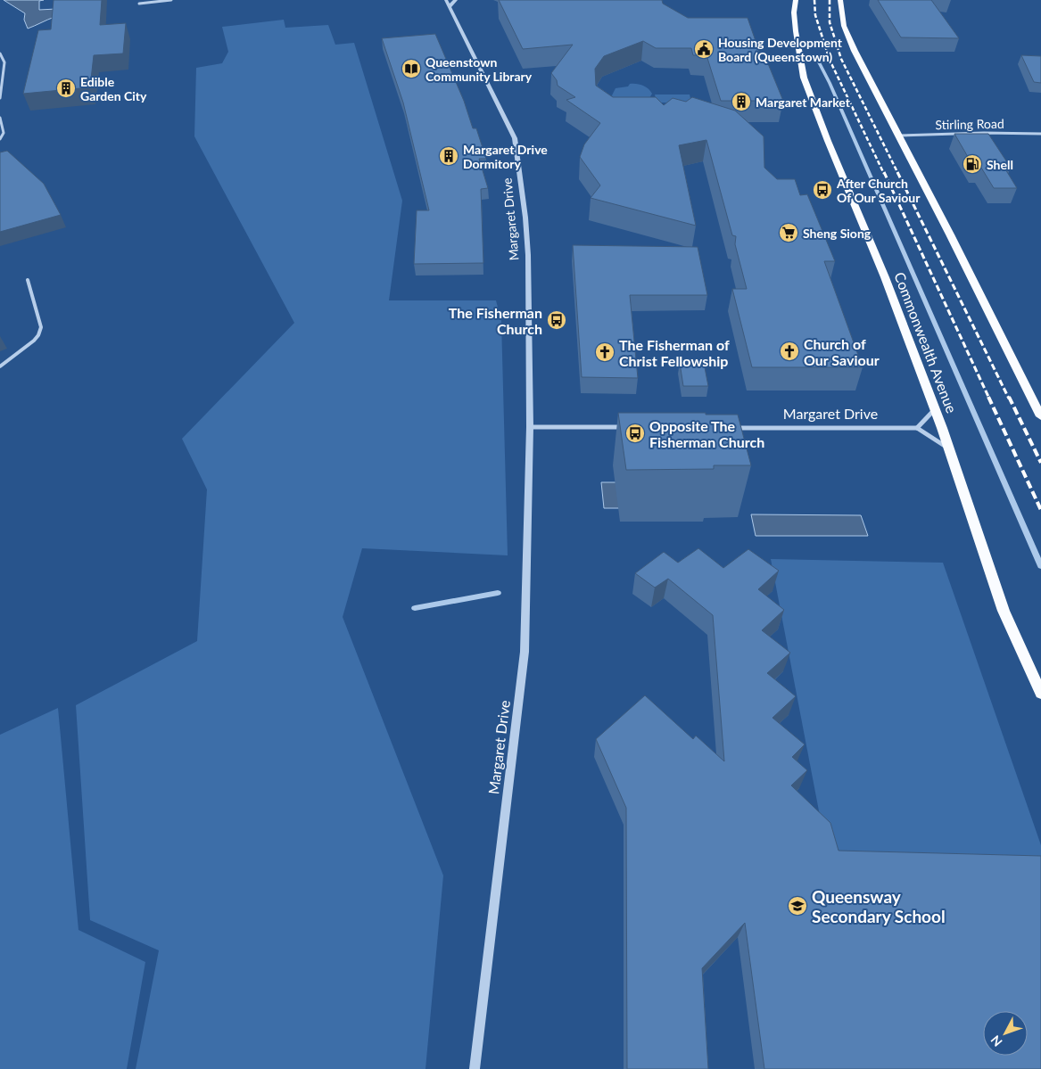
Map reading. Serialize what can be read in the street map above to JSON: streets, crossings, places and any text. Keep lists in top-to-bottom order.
{
  "streets": {
    "main road": ["Commonwealth Avenue"],
    "street": ["Stirling Road", "Margaret Drive"]
  },
  "places": {
    "public building": ["Housing Development Board (Queenstown)"],
    "library": ["Queenstown Community Library"],
    "building": ["Edible Garden City", "Margaret Market", "Margaret Drive Dormitory"],
    "fuel station": ["Shell"],
    "bus stop": ["After Church Of Our Saviour", "The Fisherman Church", "Opposite The Fisherman Church"],
    "supermarket": ["Sheng Siong"],
    "church": ["Church of Our Saviour", "The Fisherman of Christ Fellowship"],
    "school or university": ["Queensway Secondary School"]
  },
  "north": "bottom left"
}
